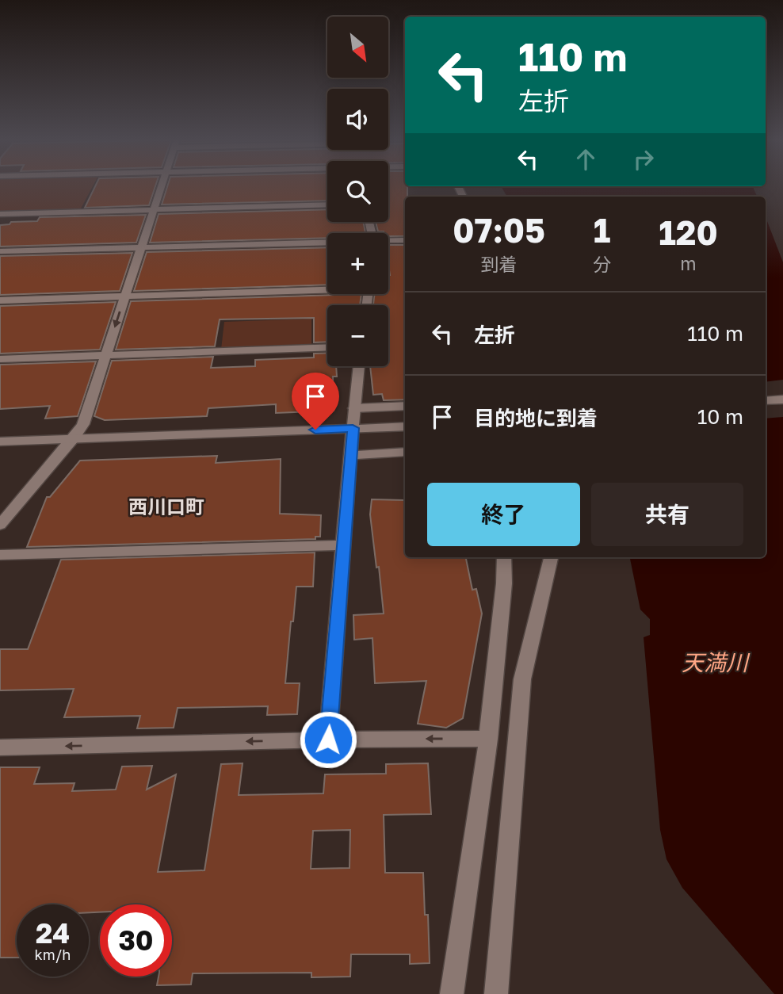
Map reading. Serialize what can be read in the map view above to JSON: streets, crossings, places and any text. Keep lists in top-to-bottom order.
{
  "districts": ["西川口町"],
  "water": ["天満川"],
  "north": "bottom right",
  "page": {
    "map_buttons": ["+", "−"],
    "turn": ["110 m", "左折"],
    "eta": [
      "07:05",
      "到着",
      "1",
      "分",
      "120",
      "m"
    ],
    "list": [
      {
        "name": "左折",
        "value": "110 m"
      },
      {
        "name": "目的地に到着",
        "value": "10 m"
      }
    ],
    "buttons": ["終了", "共有"],
    "speed": "24 km/h",
    "limit": "30"
  }
}
